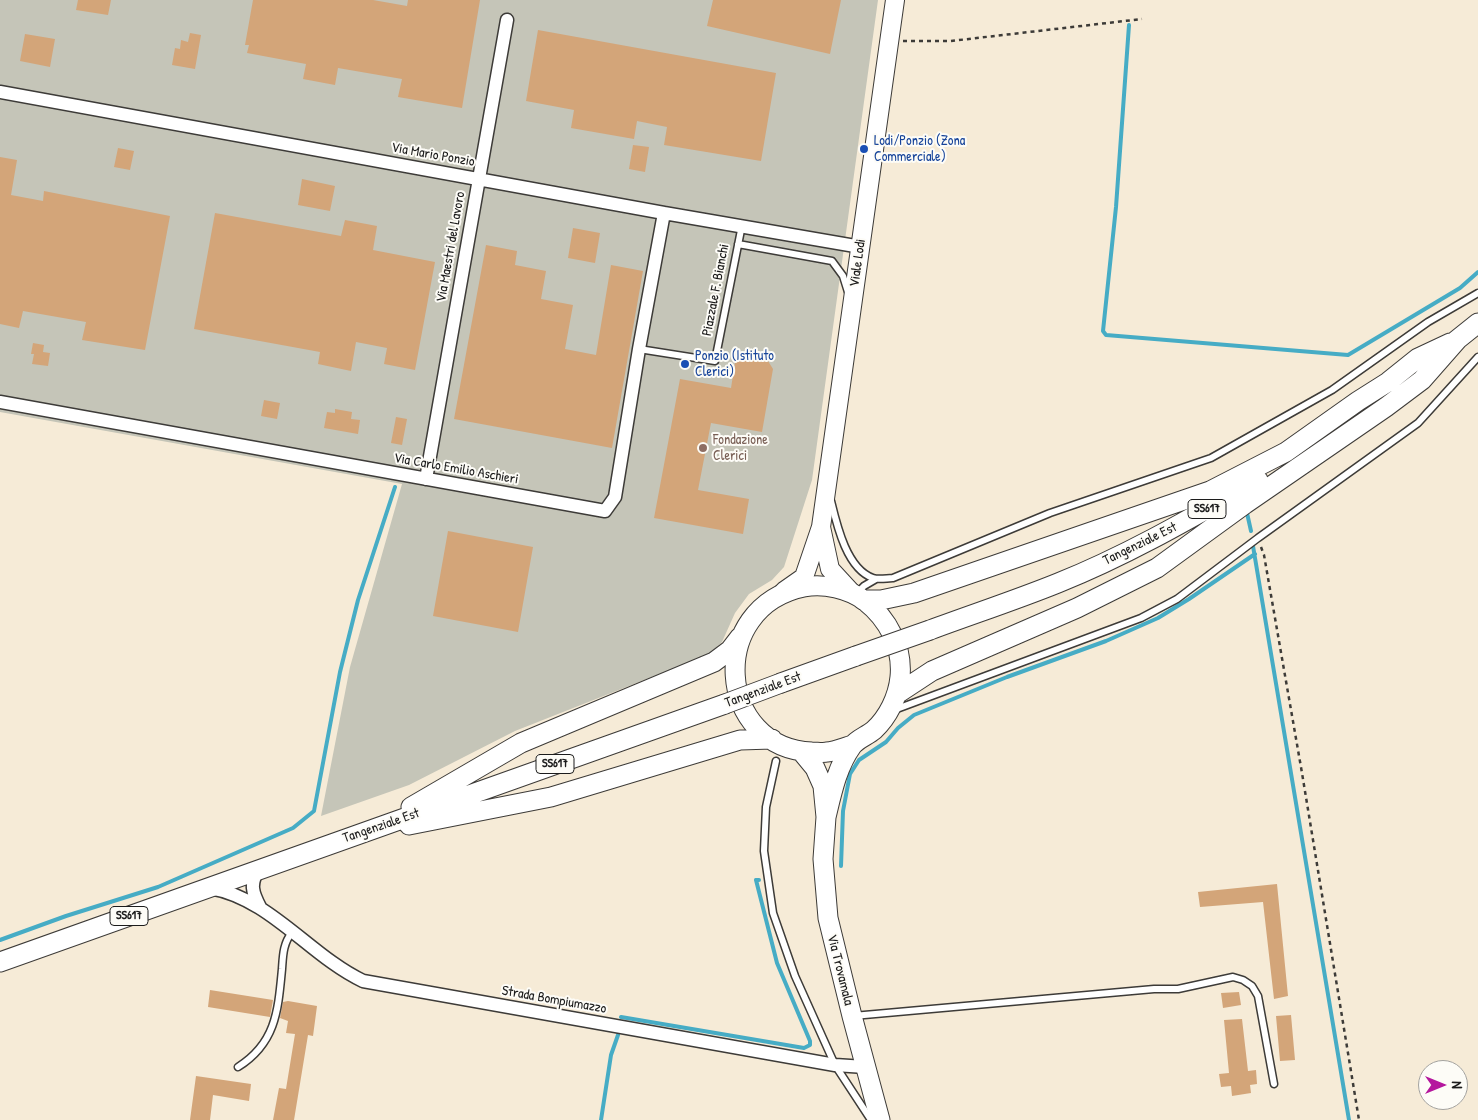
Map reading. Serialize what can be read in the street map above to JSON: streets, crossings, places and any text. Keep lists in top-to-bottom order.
{
  "streets": {
    "main road": ["SS617", "Tangenziale Est", "Via Trovamala"],
    "street": [
      "Via Mario Ponzio",
      "Via Maestri del Lavoro",
      "Viale Lodi",
      "Via Carlo Emilio Aschieri",
      "Strada Bompiumazzo"
    ],
    "lane": ["Piazzale F. Bianchi"]
  },
  "crossings": [
    ["Via Mario Ponzio", "Via Maestri del Lavoro"],
    ["Via Mario Ponzio", "Viale Lodi"],
    ["Via Mario Ponzio", "Piazzale F. Bianchi"],
    ["Via Mario Ponzio", "Via Carlo Emilio Aschieri"],
    ["Via Maestri del Lavoro", "Via Carlo Emilio Aschieri"],
    ["Viale Lodi", "Via Trovamala"],
    ["Piazzale F. Bianchi", "Via Carlo Emilio Aschieri"],
    ["Tangenziale Est", "Strada Bompiumazzo"],
    ["Via Trovamala", "Strada Bompiumazzo"]
  ],
  "places": ["Lodi/Ponzio (Zona Commerciale)", "Ponzio (Istituto Clerici)", "Fondazione Clerici"],
  "north": "right"
}
